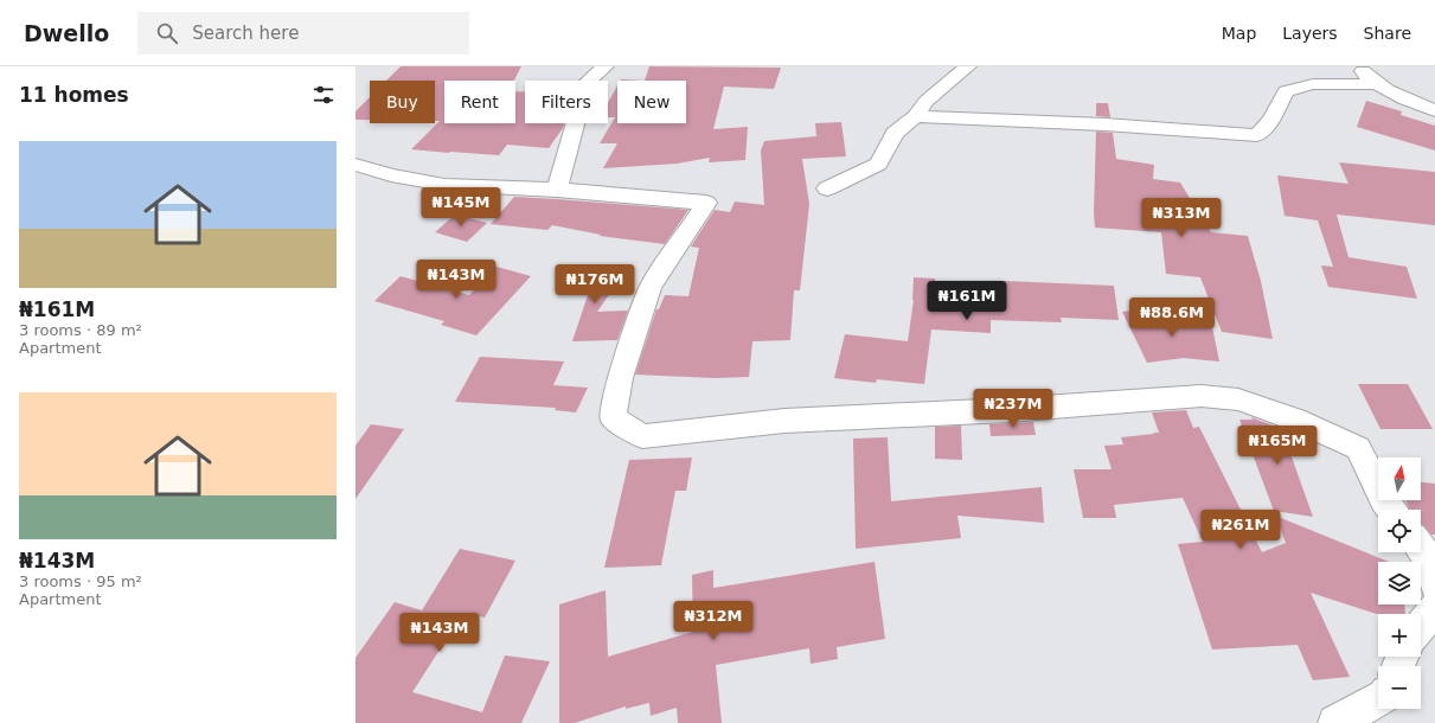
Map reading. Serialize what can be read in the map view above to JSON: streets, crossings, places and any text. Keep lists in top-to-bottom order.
{
  "north": "top",
  "page": {
    "header": "Dwello",
    "search": "Search here",
    "nav": ["Map", "Layers", "Share"],
    "heading": "11 homes",
    "chip": [
      "Buy",
      "Rent",
      "Filters",
      "New"
    ],
    "list": [
      {
        "name": "₦161M",
        "note": "3 rooms · 89 m² · Apartment"
      },
      {
        "name": "₦143M",
        "note": "3 rooms · 95 m² · Apartment"
      }
    ],
    "price": [
      "₦145M",
      "₦313M",
      "₦143M",
      "₦176M",
      "₦161M",
      "₦88.6M",
      "₦237M",
      "₦165M",
      "₦261M",
      "₦312M",
      "₦143M"
    ],
    "map_buttons": ["+", "−"]
  }
}
